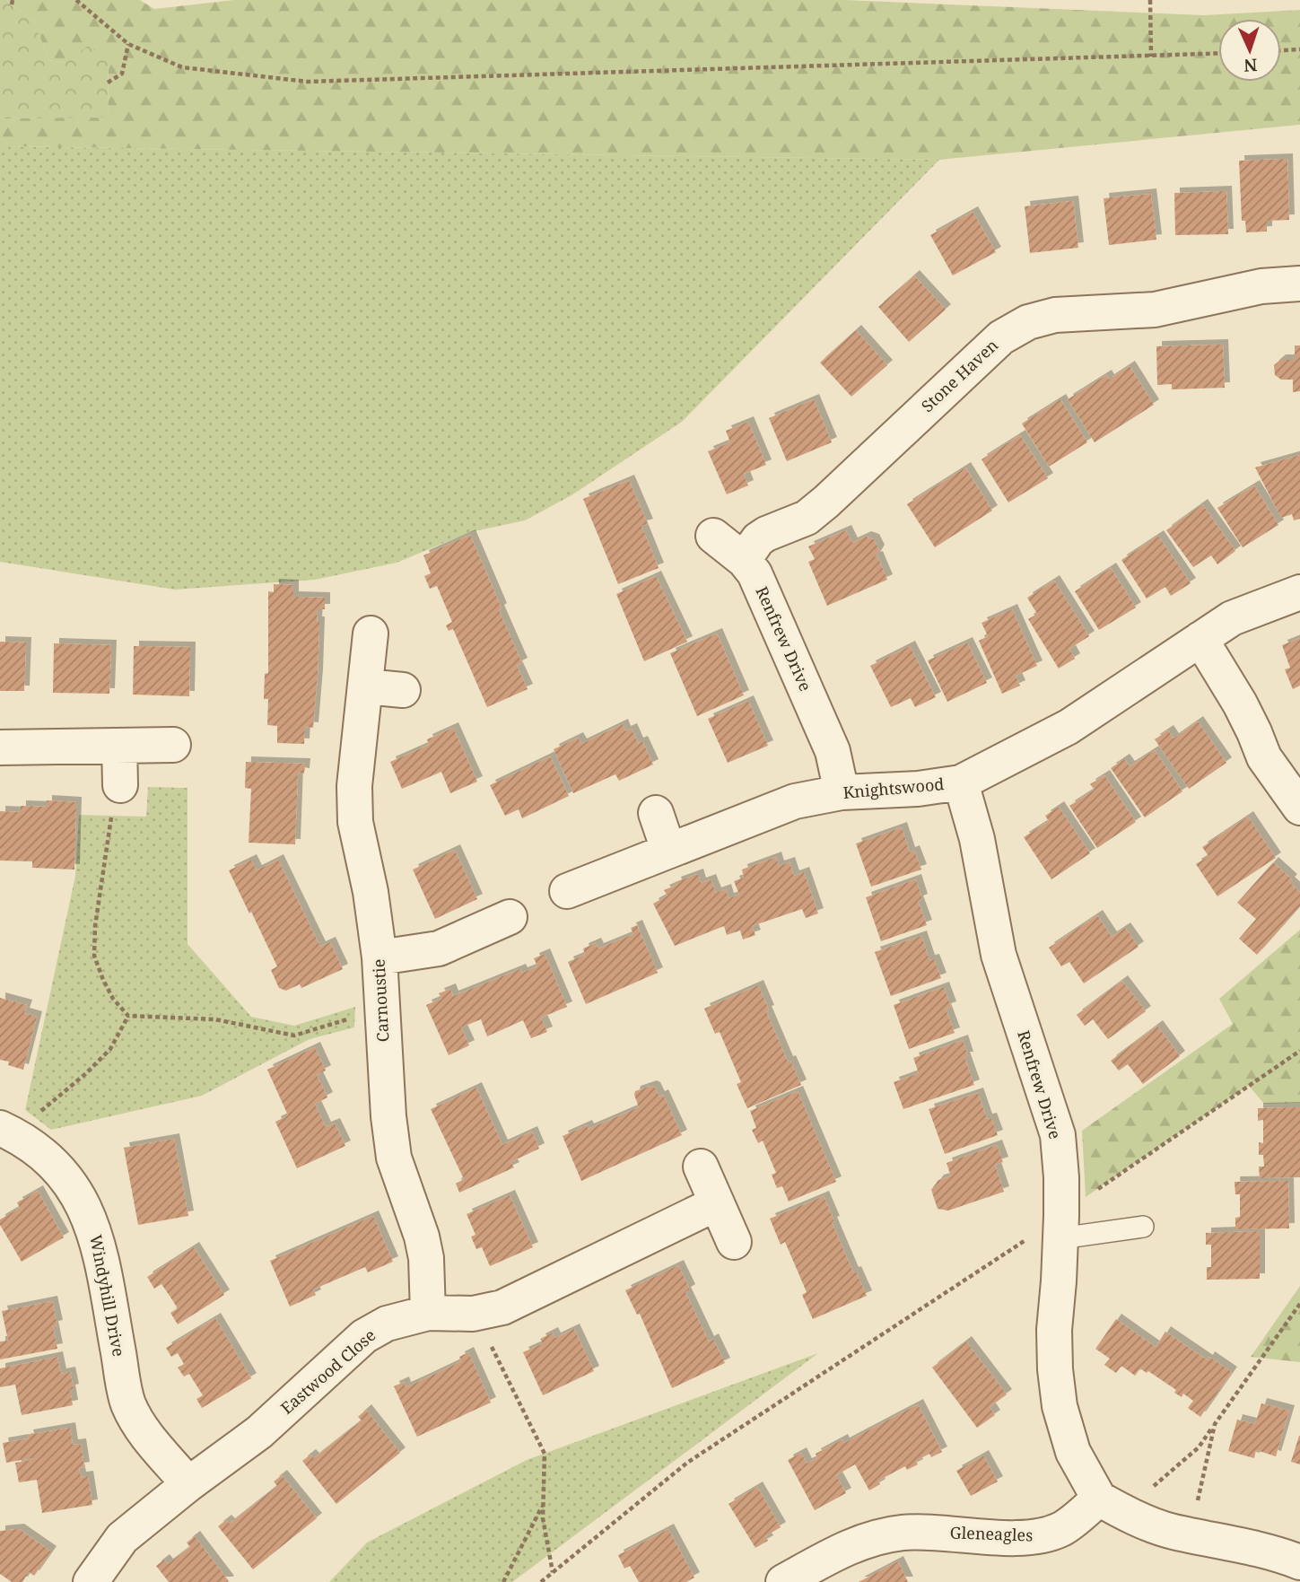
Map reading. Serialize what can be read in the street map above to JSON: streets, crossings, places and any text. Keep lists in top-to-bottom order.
{
  "streets": {
    "street": [
      "Stone Haven",
      "Renfrew Drive",
      "Knightswood",
      "Carnoustie",
      "Windyhill Drive",
      "Eastwood Close",
      "Gleneagles"
    ]
  },
  "crossings": [
    ["Stone Haven", "Renfrew Drive"],
    ["Renfrew Drive", "Knightswood"],
    ["Renfrew Drive", "Gleneagles"],
    ["Carnoustie", "Eastwood Close"],
    ["Windyhill Drive", "Eastwood Close"]
  ],
  "north": "bottom"
}
